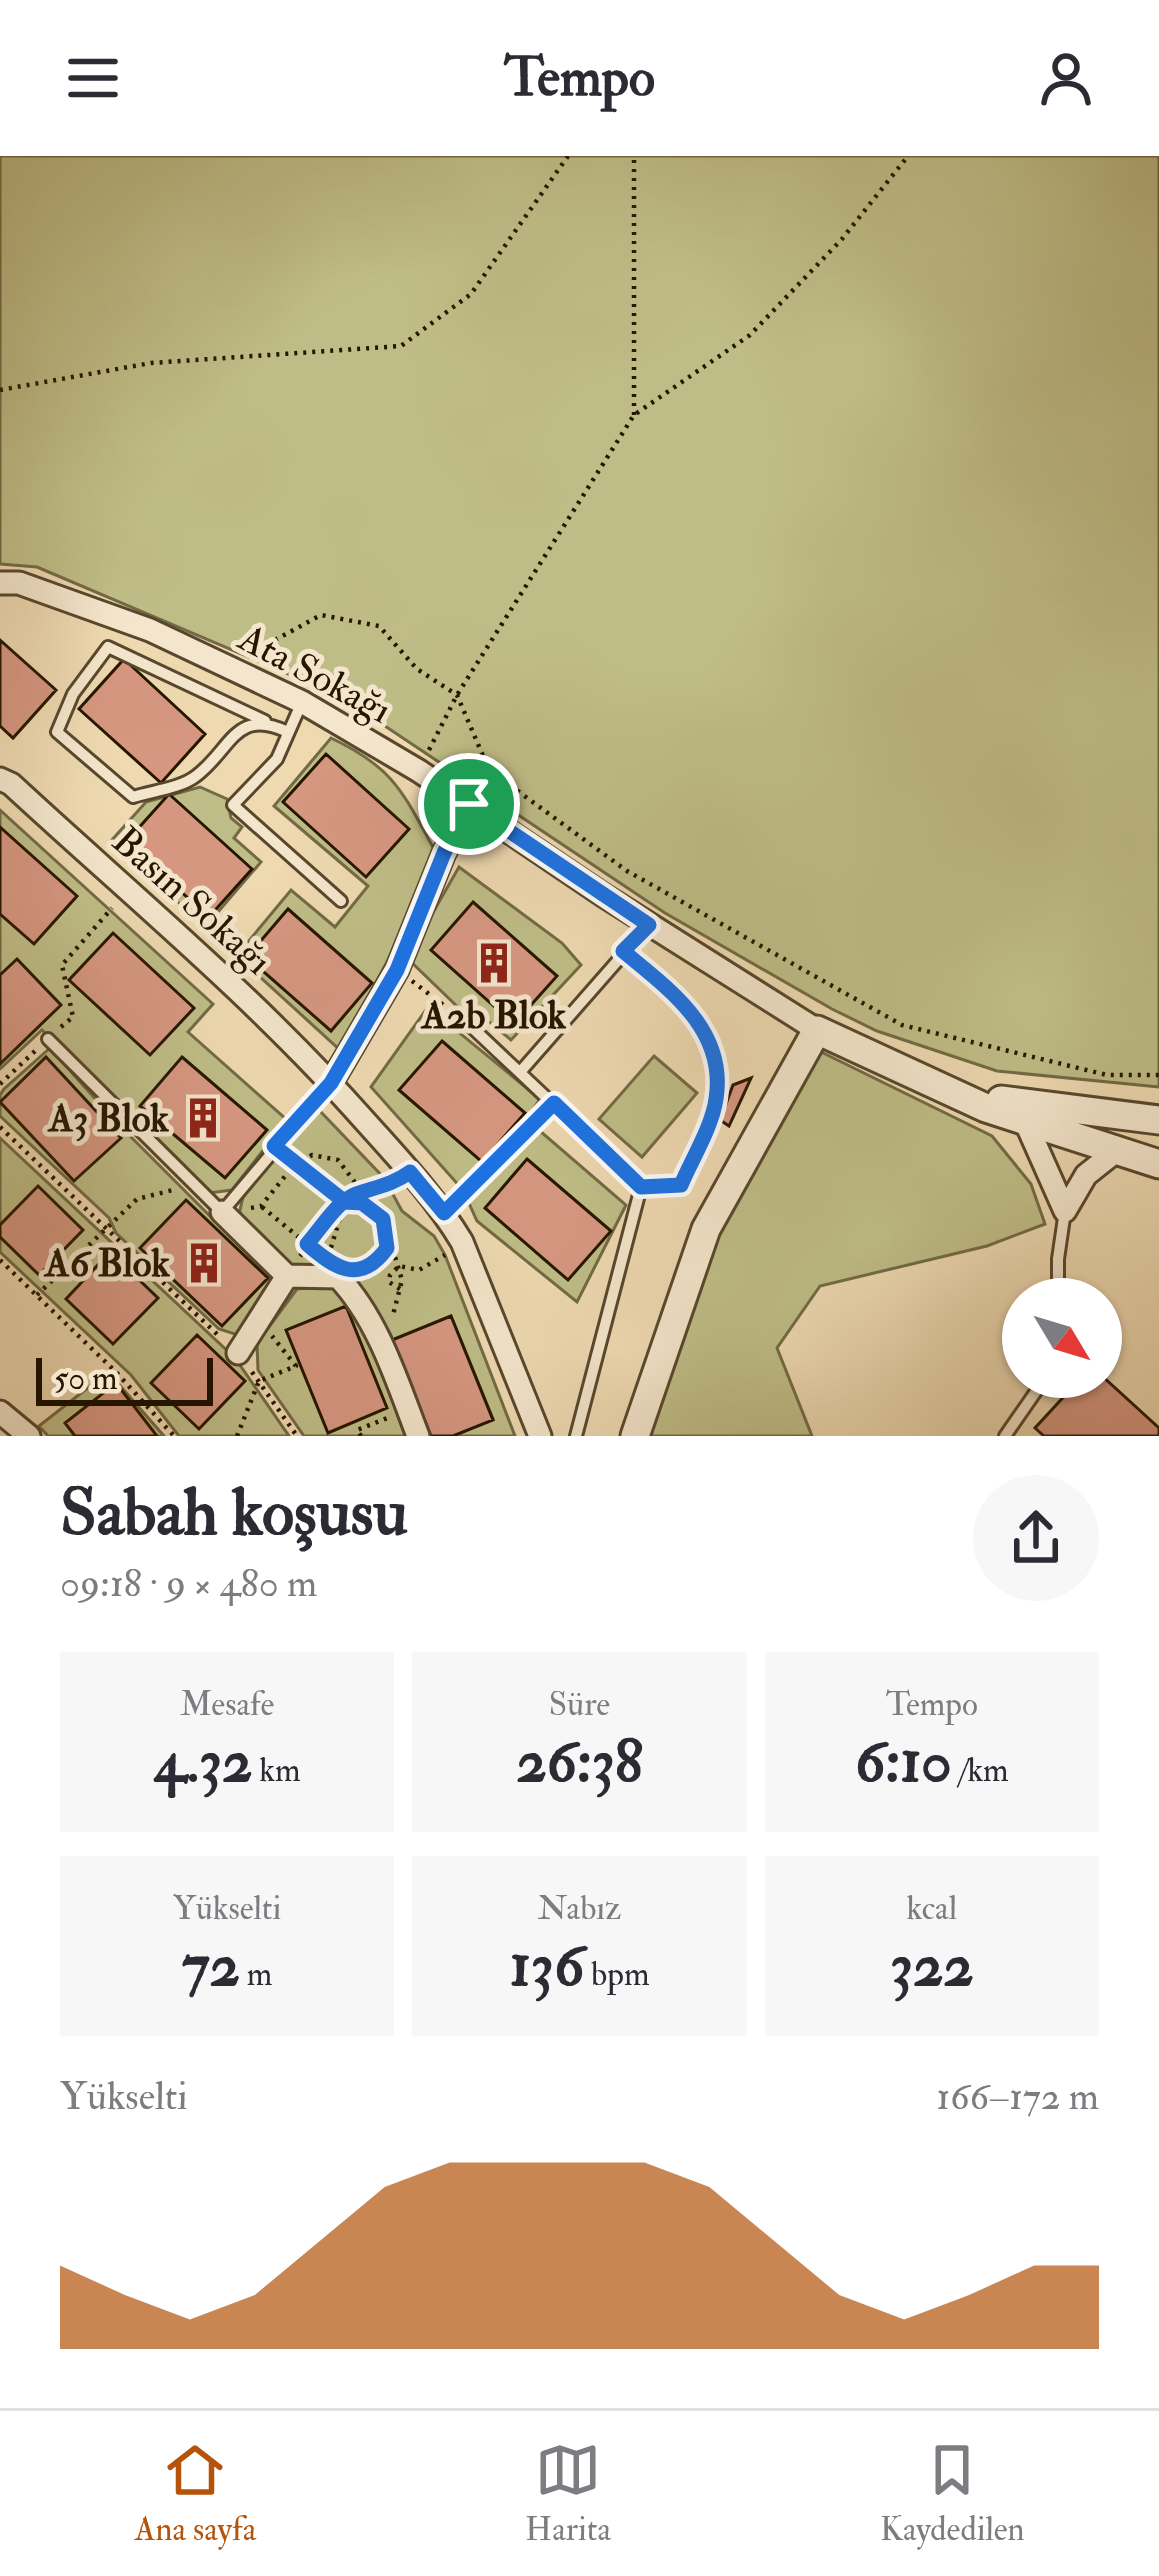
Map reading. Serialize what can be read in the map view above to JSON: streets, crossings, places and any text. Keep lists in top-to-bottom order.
{
  "streets": {
    "street": ["Ata Sokağı", "Basın Sokağı"]
  },
  "places": {
    "building": ["A2b Blok", "A3 Blok", "A6 Blok"]
  },
  "scale_bar": "50 m",
  "north": "bottom right",
  "page": {
    "header": "Tempo",
    "scale": "50 m",
    "heading": ["Sabah koşusu", "09:18 · 9 × 480 m"],
    "stats": [
      ["Mesafe", "4.32 km"],
      ["Süre", "26:38"],
      ["Tempo", "6:10 /km"],
      ["Yükselti", "72 m"],
      ["Nabız", "136 bpm"],
      ["kcal", "322"]
    ],
    "chart": ["Yükselti", "166–172 m"],
    "tabs": ["Ana sayfa", "Harita", "Kaydedilen"]
  }
}
